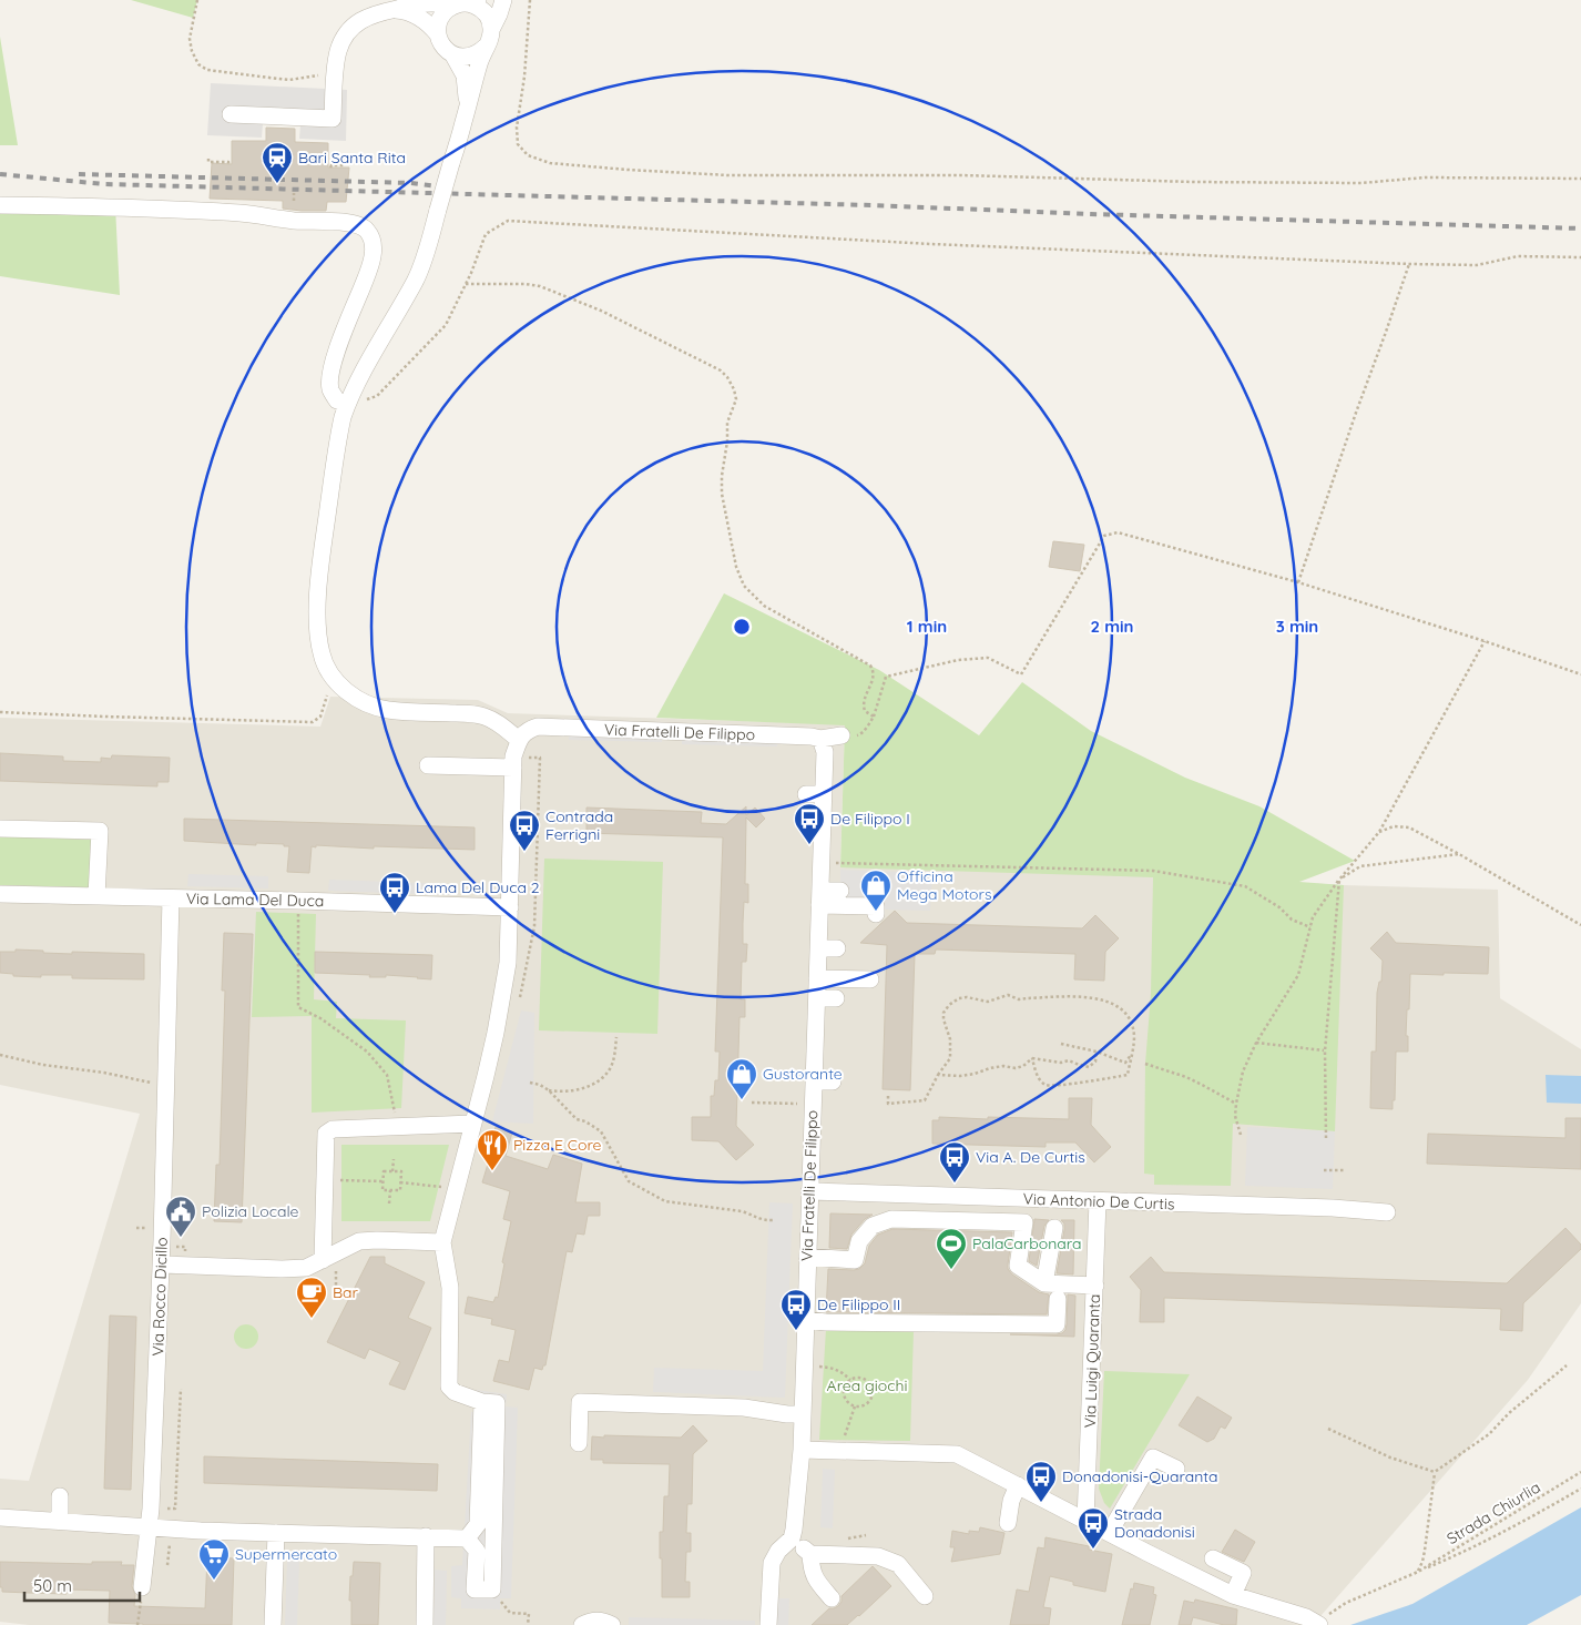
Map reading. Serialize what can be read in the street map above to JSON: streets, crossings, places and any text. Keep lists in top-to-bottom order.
{
  "streets": {
    "street": [
      "Via Fratelli De Filippo",
      "Via Lama Del Duca",
      "Via Antonio De Curtis",
      "Via Rocco Dicillo",
      "Via Luigi Quaranta"
    ],
    "path": ["Strada Chiurlia"]
  },
  "crossings": [
    ["Via Fratelli De Filippo", "Via Antonio De Curtis"],
    ["Via Lama Del Duca", "Via Rocco Dicillo"],
    ["Via Antonio De Curtis", "Via Luigi Quaranta"]
  ],
  "parks": ["Area giochi"],
  "places": {
    "station": ["Bari Santa Rita"],
    "bus stop": [
      "De Filippo I",
      "Contrada Ferrigni",
      "Lama Del Duca 2",
      "Via A. De Curtis",
      "De Filippo II",
      "Donadonisi-Quaranta",
      "Strada Donadonisi"
    ],
    "shop": ["Officina Mega Motors", "Gustorante"],
    "restaurant": ["Pizza E Core"],
    "public building": ["Polizia Locale"],
    "sports": ["PalaCarbonara"],
    "cafe": ["Bar"],
    "supermarket": ["Supermercato"]
  },
  "scale_bar": "50 m",
  "rings": ["1 min", "2 min", "3 min"]
}
